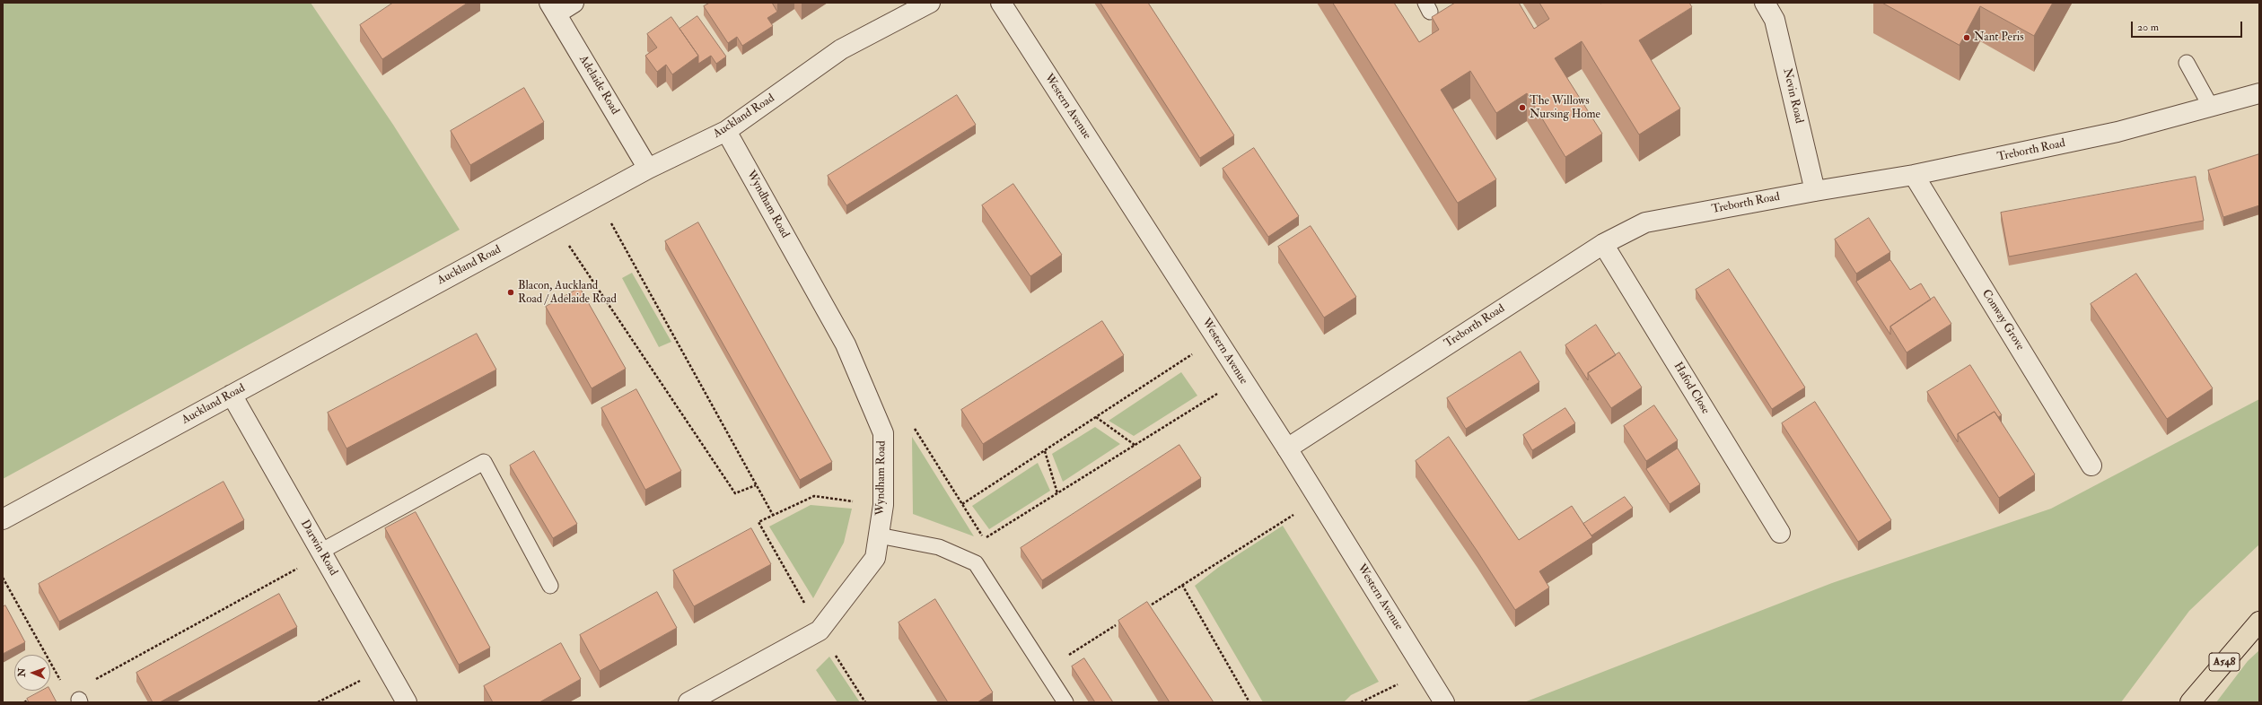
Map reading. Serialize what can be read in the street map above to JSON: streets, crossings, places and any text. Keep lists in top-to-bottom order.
{
  "streets": {
    "main road": ["A548"],
    "street": [
      "Adelaide Road",
      "Nevin Road",
      "Western Avenue",
      "Auckland Road",
      "Treborth Road",
      "Wyndham Road",
      "Conway Grove",
      "Hafod Close",
      "Darwin Road"
    ]
  },
  "crossings": [
    ["Adelaide Road", "Auckland Road"],
    ["Nevin Road", "Treborth Road"],
    ["Western Avenue", "Treborth Road"],
    ["Auckland Road", "Wyndham Road"],
    ["Auckland Road", "Darwin Road"],
    ["Treborth Road", "Conway Grove"],
    ["Treborth Road", "Hafod Close"]
  ],
  "places": ["Nant Peris", "The Willows Nursing Home", "Blacon, Auckland Road / Adelaide Road"],
  "scale_bar": "20 m",
  "north": "left"
}
